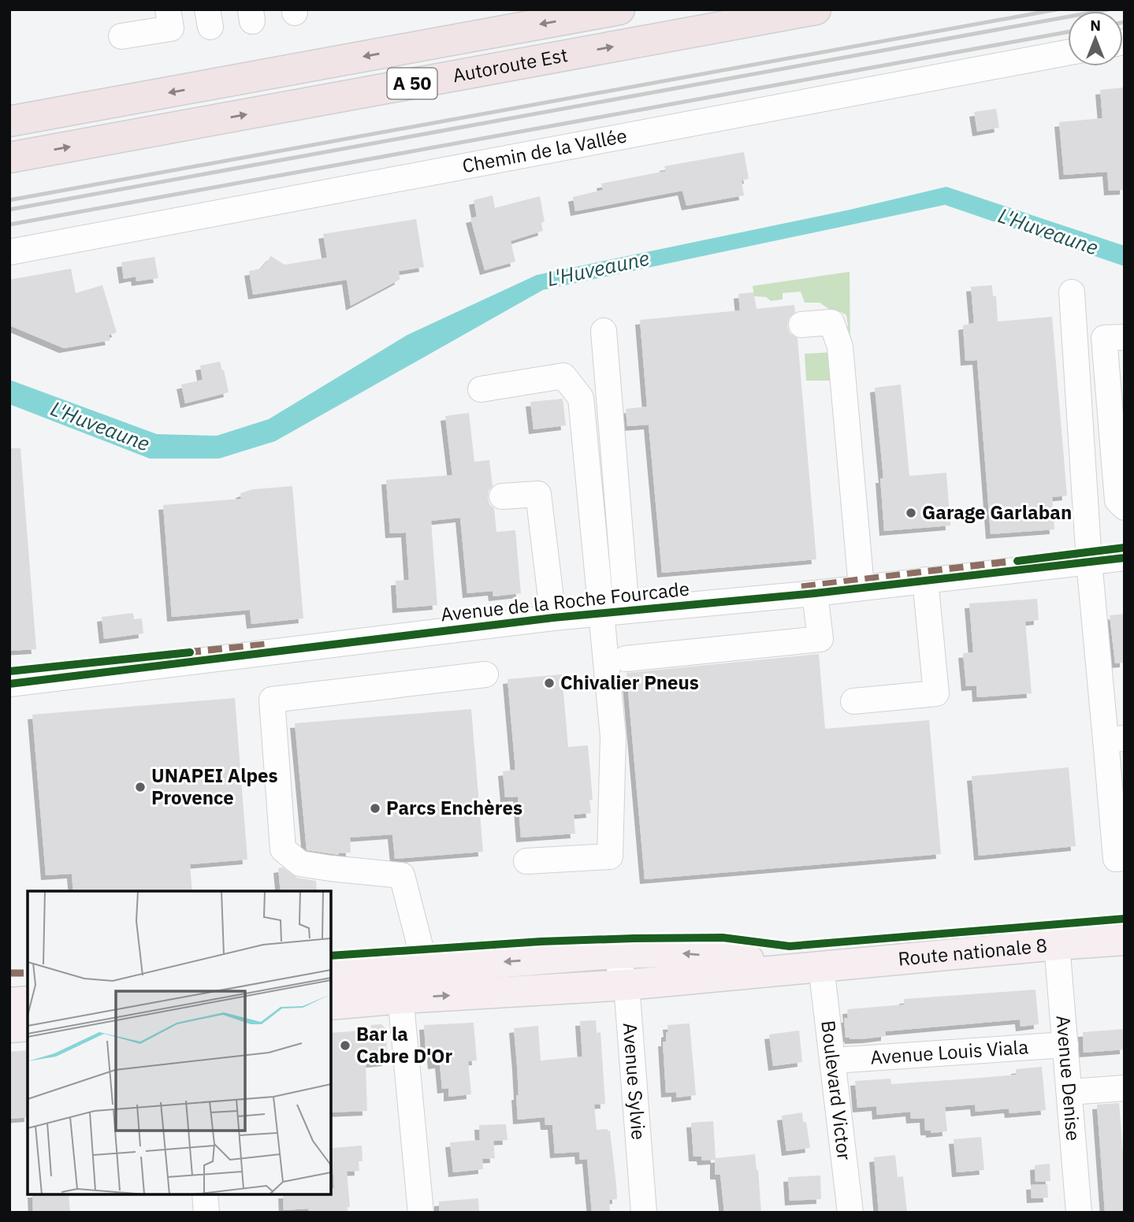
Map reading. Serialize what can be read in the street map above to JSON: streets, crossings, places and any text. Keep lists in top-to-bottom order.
{
  "streets": {
    "highway": ["Autoroute Est", "A 50"],
    "main road": ["Route nationale 8"],
    "street": [
      "Chemin de la Vallée",
      "Avenue de la Roche Fourcade",
      "Avenue Louis Viala",
      "Avenue Denise",
      "Avenue Sylvie",
      "Boulevard Victor"
    ]
  },
  "crossings": [
    ["Route nationale 8", "Avenue Denise"],
    ["Route nationale 8", "Boulevard Victor"],
    ["Avenue Louis Viala", "Avenue Denise"],
    ["Avenue Louis Viala", "Boulevard Victor"]
  ],
  "water": ["L'Huveaune"],
  "places": [
    "Garage Garlaban",
    "Chivalier Pneus",
    "UNAPEI Alpes Provence",
    "Parcs Enchères",
    "Bar la Cabre D'Or"
  ],
  "north": "top"
}
